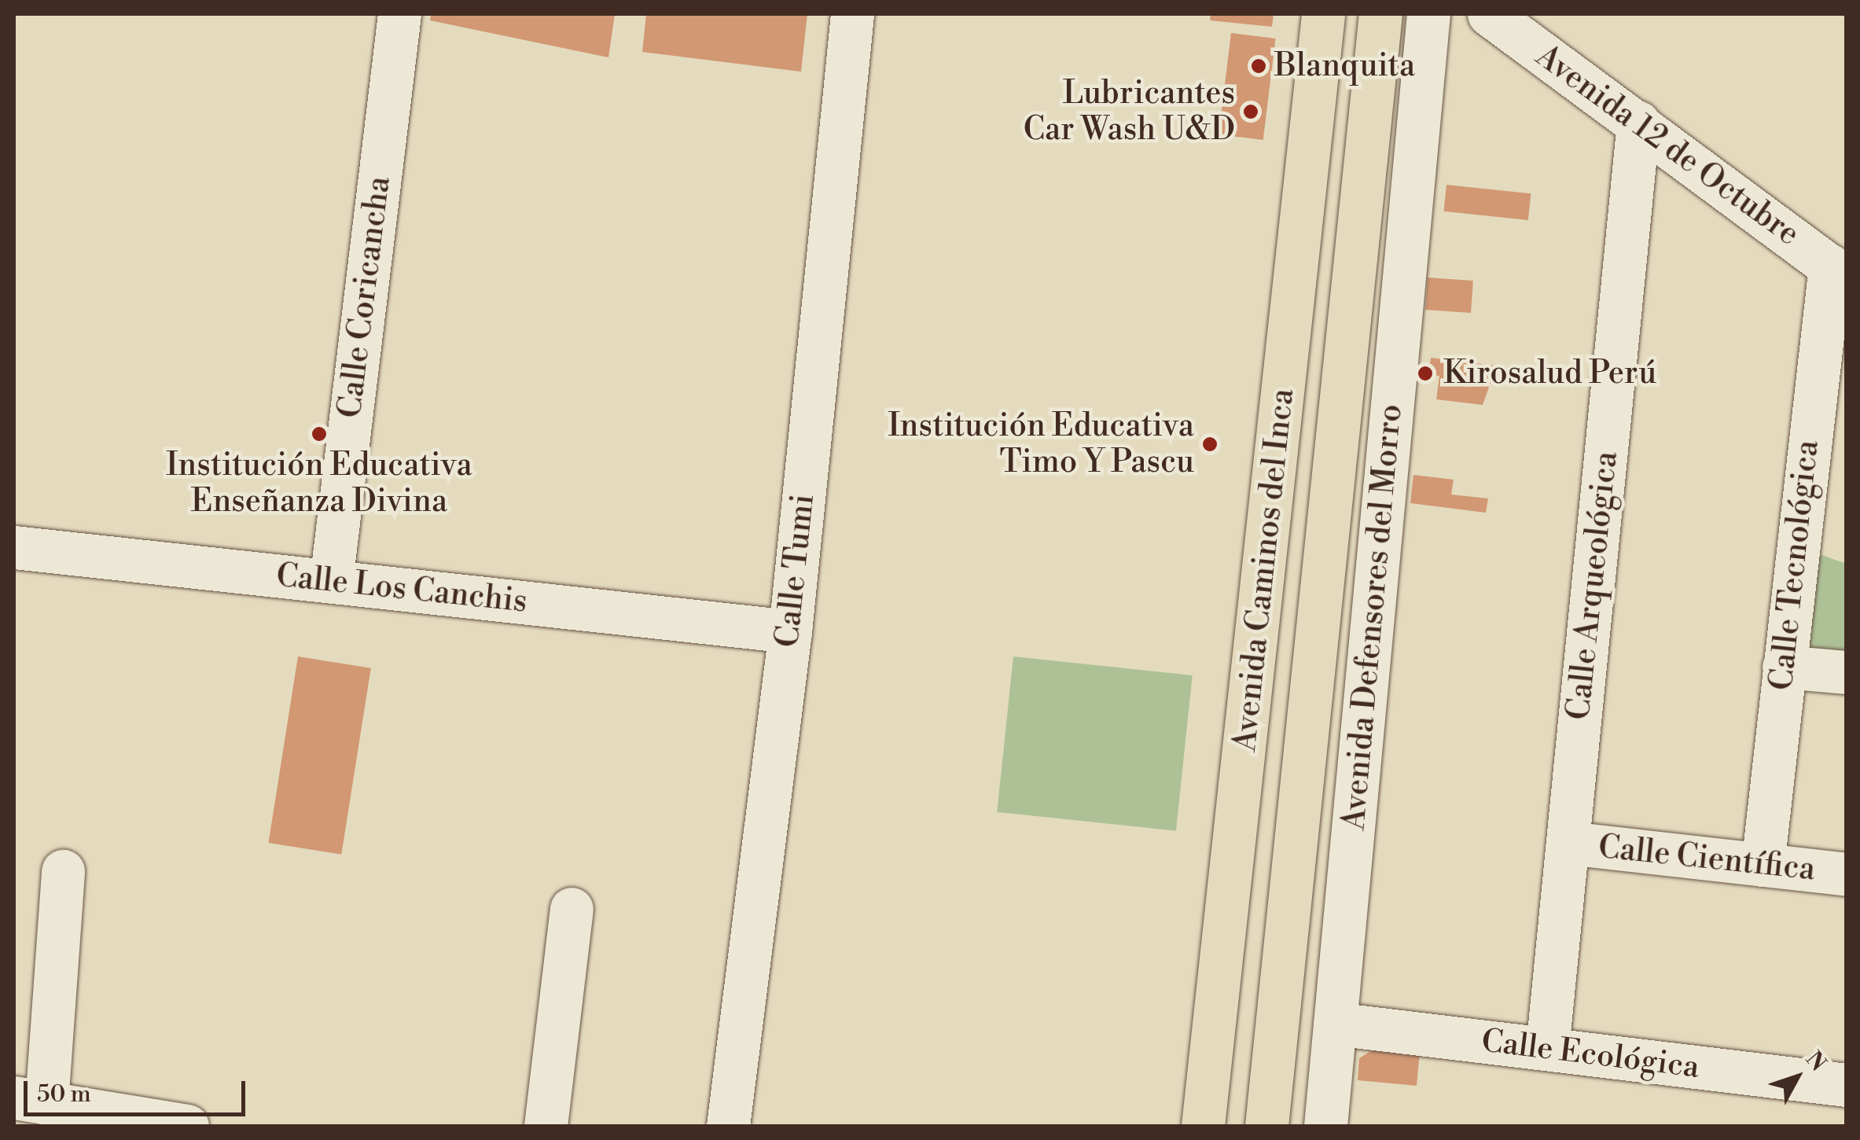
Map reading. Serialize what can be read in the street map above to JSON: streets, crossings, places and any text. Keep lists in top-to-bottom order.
{
  "streets": {
    "main road": ["Avenida Caminos del Inca"],
    "street": [
      "Avenida 12 de Octubre",
      "Calle Coricancha",
      "Calle Tecnológica",
      "Calle Tumi",
      "Calle Arqueológica",
      "Calle Los Canchis",
      "Avenida Defensores del Morro",
      "Calle Científica",
      "Calle Ecológica"
    ]
  },
  "crossings": [
    ["Avenida 12 de Octubre", "Calle Tecnológica"],
    ["Avenida 12 de Octubre", "Calle Arqueológica"],
    ["Calle Coricancha", "Calle Los Canchis"],
    ["Calle Tecnológica", "Calle Científica"],
    ["Calle Tumi", "Calle Los Canchis"],
    ["Calle Arqueológica", "Calle Científica"],
    ["Calle Arqueológica", "Calle Ecológica"],
    ["Avenida Defensores del Morro", "Calle Ecológica"]
  ],
  "places": [
    "Blanquita",
    "Lubricantes Car Wash U&D",
    "Kirosalud Perú",
    "Institución Educativa Enseñanza Divina",
    "Institución Educativa Timo Y Pascu"
  ],
  "scale_bar": "50 m",
  "north": "top right"
}
